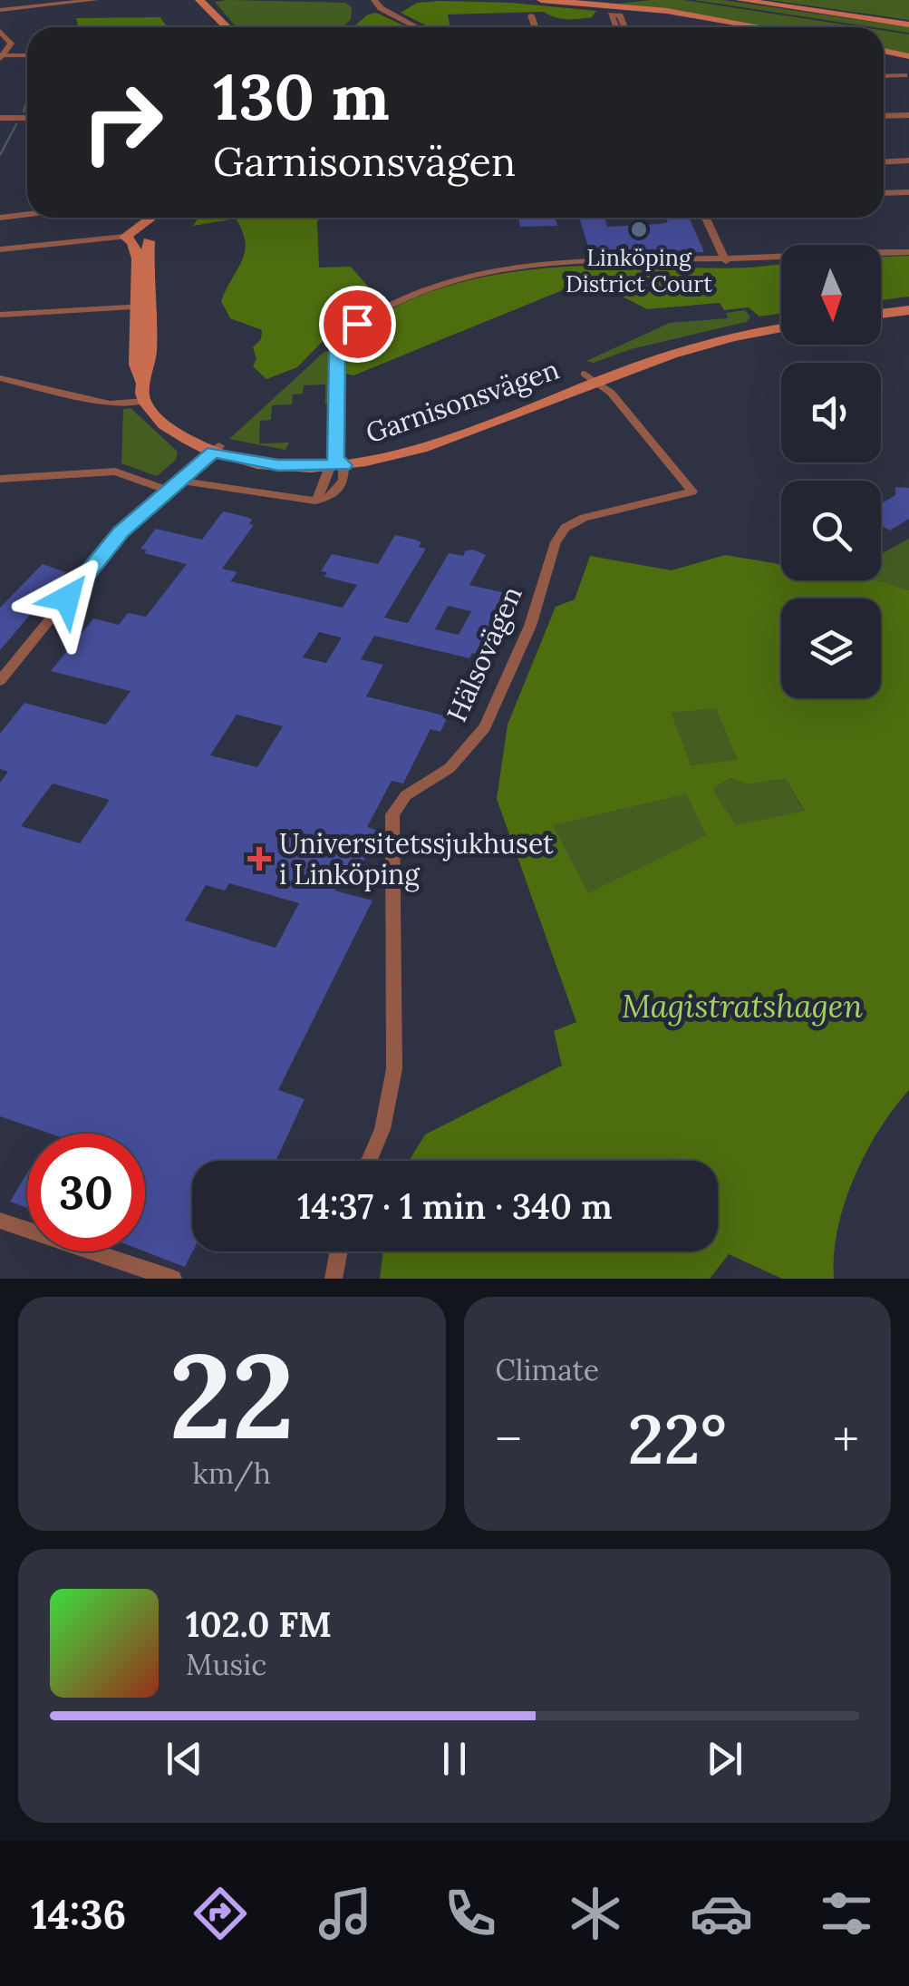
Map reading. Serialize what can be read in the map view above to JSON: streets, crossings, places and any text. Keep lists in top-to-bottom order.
{
  "streets": {
    "street": ["Garnisonsvägen", "Hälsovägen"]
  },
  "crossings": [
    ["Garnisonsvägen", "Hälsovägen"]
  ],
  "parks": ["Magistratshagen"],
  "places": {
    "other": ["Linköping District Court"],
    "health": ["Universitetssjukhuset i Linköping"]
  },
  "north": "bottom",
  "page": {
    "turn": ["130 m", "Garnisonsvägen"],
    "limit": "30",
    "trip": "14:37 · 1 min · 340 m",
    "tile": [
      ["22", "km/h"],
      "Climate"
    ],
    "heat": ["−", "22°", "+"],
    "song": ["102.0 FM", "Music"],
    "tabs": "14:36"
  }
}
